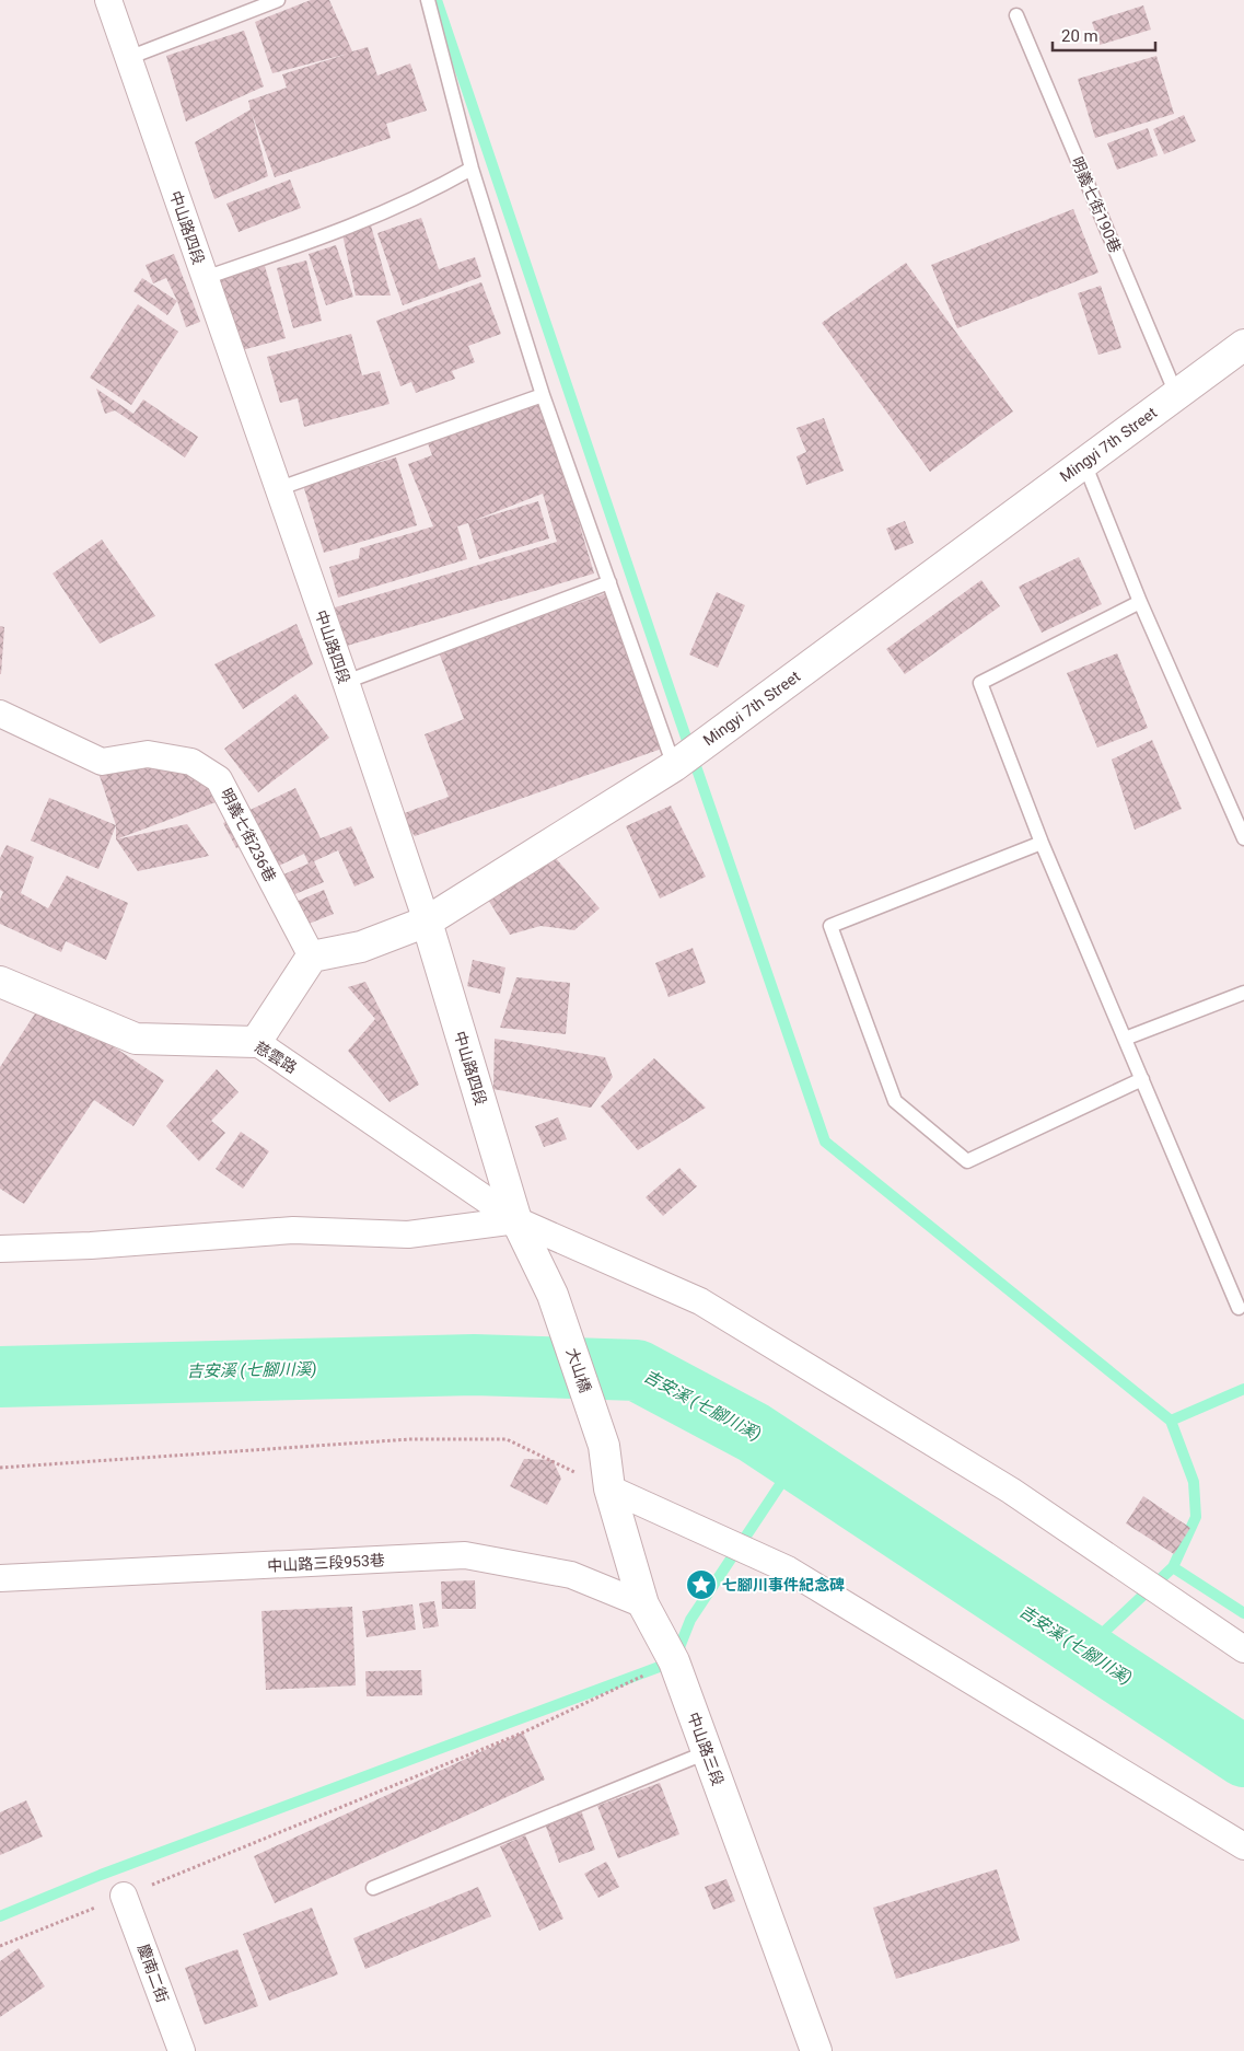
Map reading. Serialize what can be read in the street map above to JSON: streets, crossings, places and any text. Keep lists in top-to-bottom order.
{
  "streets": {
    "street": [
      "中山路四段",
      "Mingyi 7th Street",
      "明義七街236巷",
      "慈雲路",
      "大山橋",
      "中山路三段953巷",
      "中山路三段",
      "慶南二街"
    ],
    "lane": ["明義七街190巷"]
  },
  "crossings": [
    ["明義七街190巷", "Mingyi 7th Street"],
    ["中山路四段", "Mingyi 7th Street"],
    ["中山路四段", "慈雲路"],
    ["中山路四段", "大山橋"],
    ["Mingyi 7th Street", "明義七街236巷"],
    ["大山橋", "中山路三段"],
    ["中山路三段953巷", "中山路三段"]
  ],
  "water": ["吉安溪 (七腳川溪)"],
  "places": {
    "place": ["七腳川事件紀念碑"]
  },
  "scale_bar": "20 m"
}
